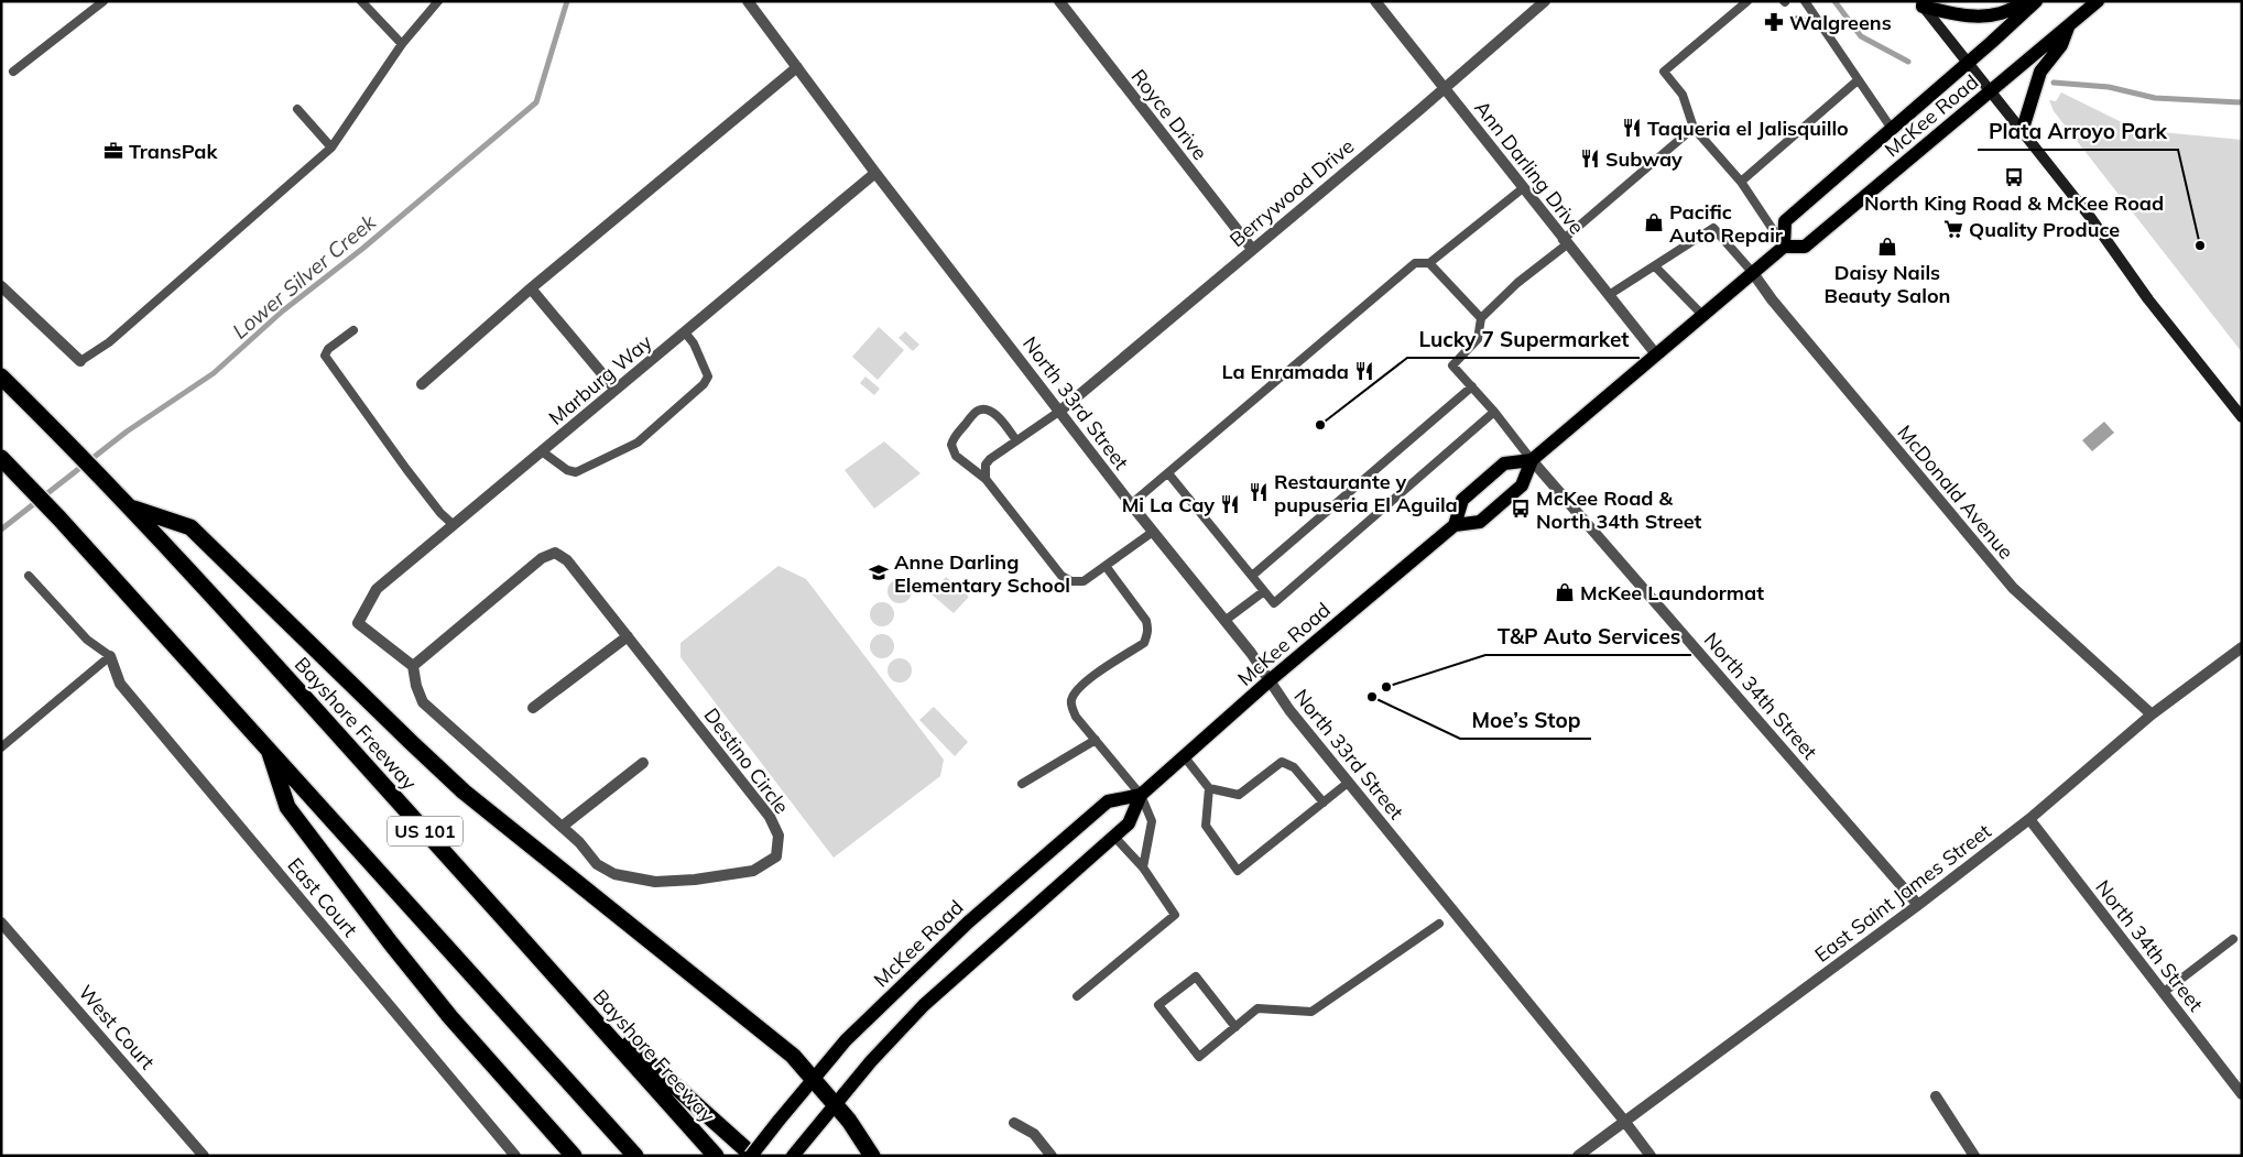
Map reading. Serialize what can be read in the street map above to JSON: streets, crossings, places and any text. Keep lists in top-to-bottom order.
{
  "streets": {
    "highway": ["Bayshore Freeway", "US 101"],
    "main road": ["McKee Road"],
    "street": [
      "Royce Drive",
      "Ann Darling Drive",
      "Berrywood Drive",
      "Marburg Way",
      "North 33rd Street",
      "McDonald Avenue",
      "North 34th Street",
      "Destino Circle",
      "East Saint James Street",
      "East Court",
      "West Court"
    ]
  },
  "crossings": [
    ["Royce Drive", "Berrywood Drive"],
    ["McKee Road", "North 33rd Street"],
    ["Ann Darling Drive", "Berrywood Drive"],
    ["Berrywood Drive", "North 33rd Street"],
    ["Marburg Way", "North 33rd Street"],
    ["Marburg Way", "Destino Circle"],
    ["North 33rd Street", "East Saint James Street"],
    ["McDonald Avenue", "East Saint James Street"],
    ["North 34th Street", "East Saint James Street"]
  ],
  "water": ["Lower Silver Creek"],
  "places": {
    "pharmacy": ["Walgreens"],
    "restaurant": [
      "Taqueria el Jalisquillo",
      "Subway",
      "La Enramada",
      "Restaurante y pupuseria El Aguila",
      "Mi La Cay"
    ],
    "office": ["TransPak"],
    "bus stop": ["North King Road & McKee Road", "McKee Road & North 34th Street"],
    "shop": ["Pacific Auto Repair", "Daisy Nails Beauty Salon", "McKee Laundormat"],
    "supermarket": ["Quality Produce"],
    "other": [
      "Plata Arroyo Park",
      "Lucky 7 Supermarket",
      "T&P Auto Services",
      "Moe’s Stop"
    ],
    "school or university": ["Anne Darling Elementary School"]
  }
}
